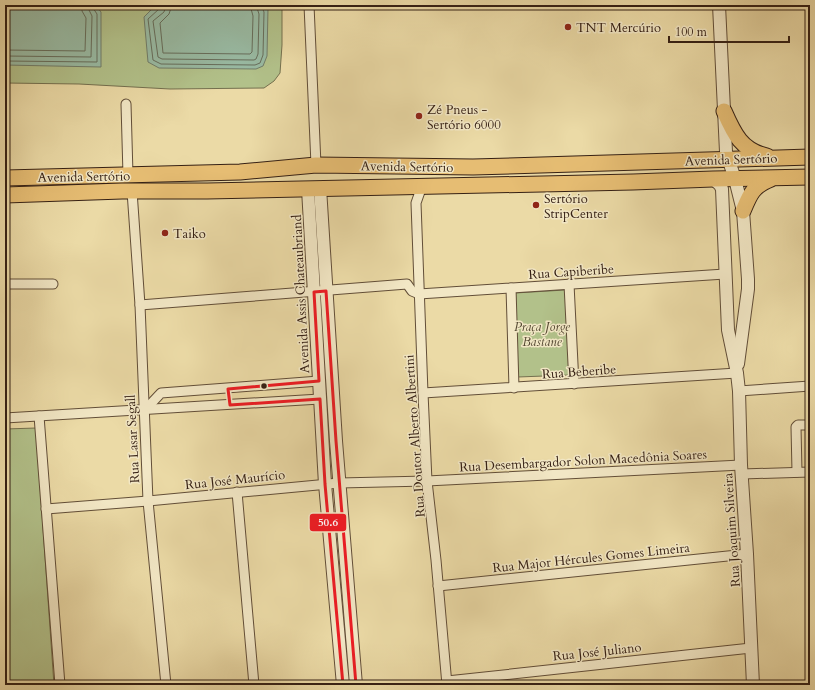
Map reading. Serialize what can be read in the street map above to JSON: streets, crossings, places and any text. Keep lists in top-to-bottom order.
{
  "streets": {
    "main road": ["Avenida Sertório"],
    "street": [
      "Rua Capiberibe",
      "Avenida Assis Chateaubriand",
      "Rua Beberibe",
      "Rua Doutor Alberto Albertini",
      "Rua Lasar Segall",
      "Rua Desembargador Solon Macedônia Soares",
      "Rua José Maurício",
      "Rua Joaquim Silveira",
      "Rua Major Hércules Gomes Limeira",
      "Rua José Juliano"
    ]
  },
  "crossings": [
    ["Avenida Sertório", "Avenida Assis Chateaubriand"],
    ["Avenida Sertório", "Rua Doutor Alberto Albertini"],
    ["Avenida Sertório", "Rua Lasar Segall"],
    ["Avenida Sertório", "Rua Joaquim Silveira"],
    ["Rua Capiberibe", "Rua Doutor Alberto Albertini"],
    ["Rua Capiberibe", "Rua Joaquim Silveira"],
    ["Avenida Assis Chateaubriand", "Rua José Maurício"],
    ["Rua Beberibe", "Rua Doutor Alberto Albertini"],
    ["Rua Beberibe", "Rua Joaquim Silveira"],
    ["Rua Doutor Alberto Albertini", "Rua Desembargador Solon Macedônia Soares"],
    ["Rua Doutor Alberto Albertini", "Rua José Maurício"],
    ["Rua Doutor Alberto Albertini", "Rua Major Hércules Gomes Limeira"],
    ["Rua Doutor Alberto Albertini", "Rua José Juliano"],
    ["Rua Lasar Segall", "Rua José Maurício"],
    ["Rua Desembargador Solon Macedônia Soares", "Rua José Maurício"],
    ["Rua Desembargador Solon Macedônia Soares", "Rua Joaquim Silveira"],
    ["Rua Joaquim Silveira", "Rua Major Hércules Gomes Limeira"],
    ["Rua Joaquim Silveira", "Rua José Juliano"]
  ],
  "parks": ["Praça Jorge Bastane"],
  "places": [
    "TNT Mercúrio",
    "Zé Pneus - Sertório 6000",
    "Sertório StripCenter",
    "Taiko"
  ],
  "lines": ["transit line 50.6"],
  "scale_bar": "100 m"
}
